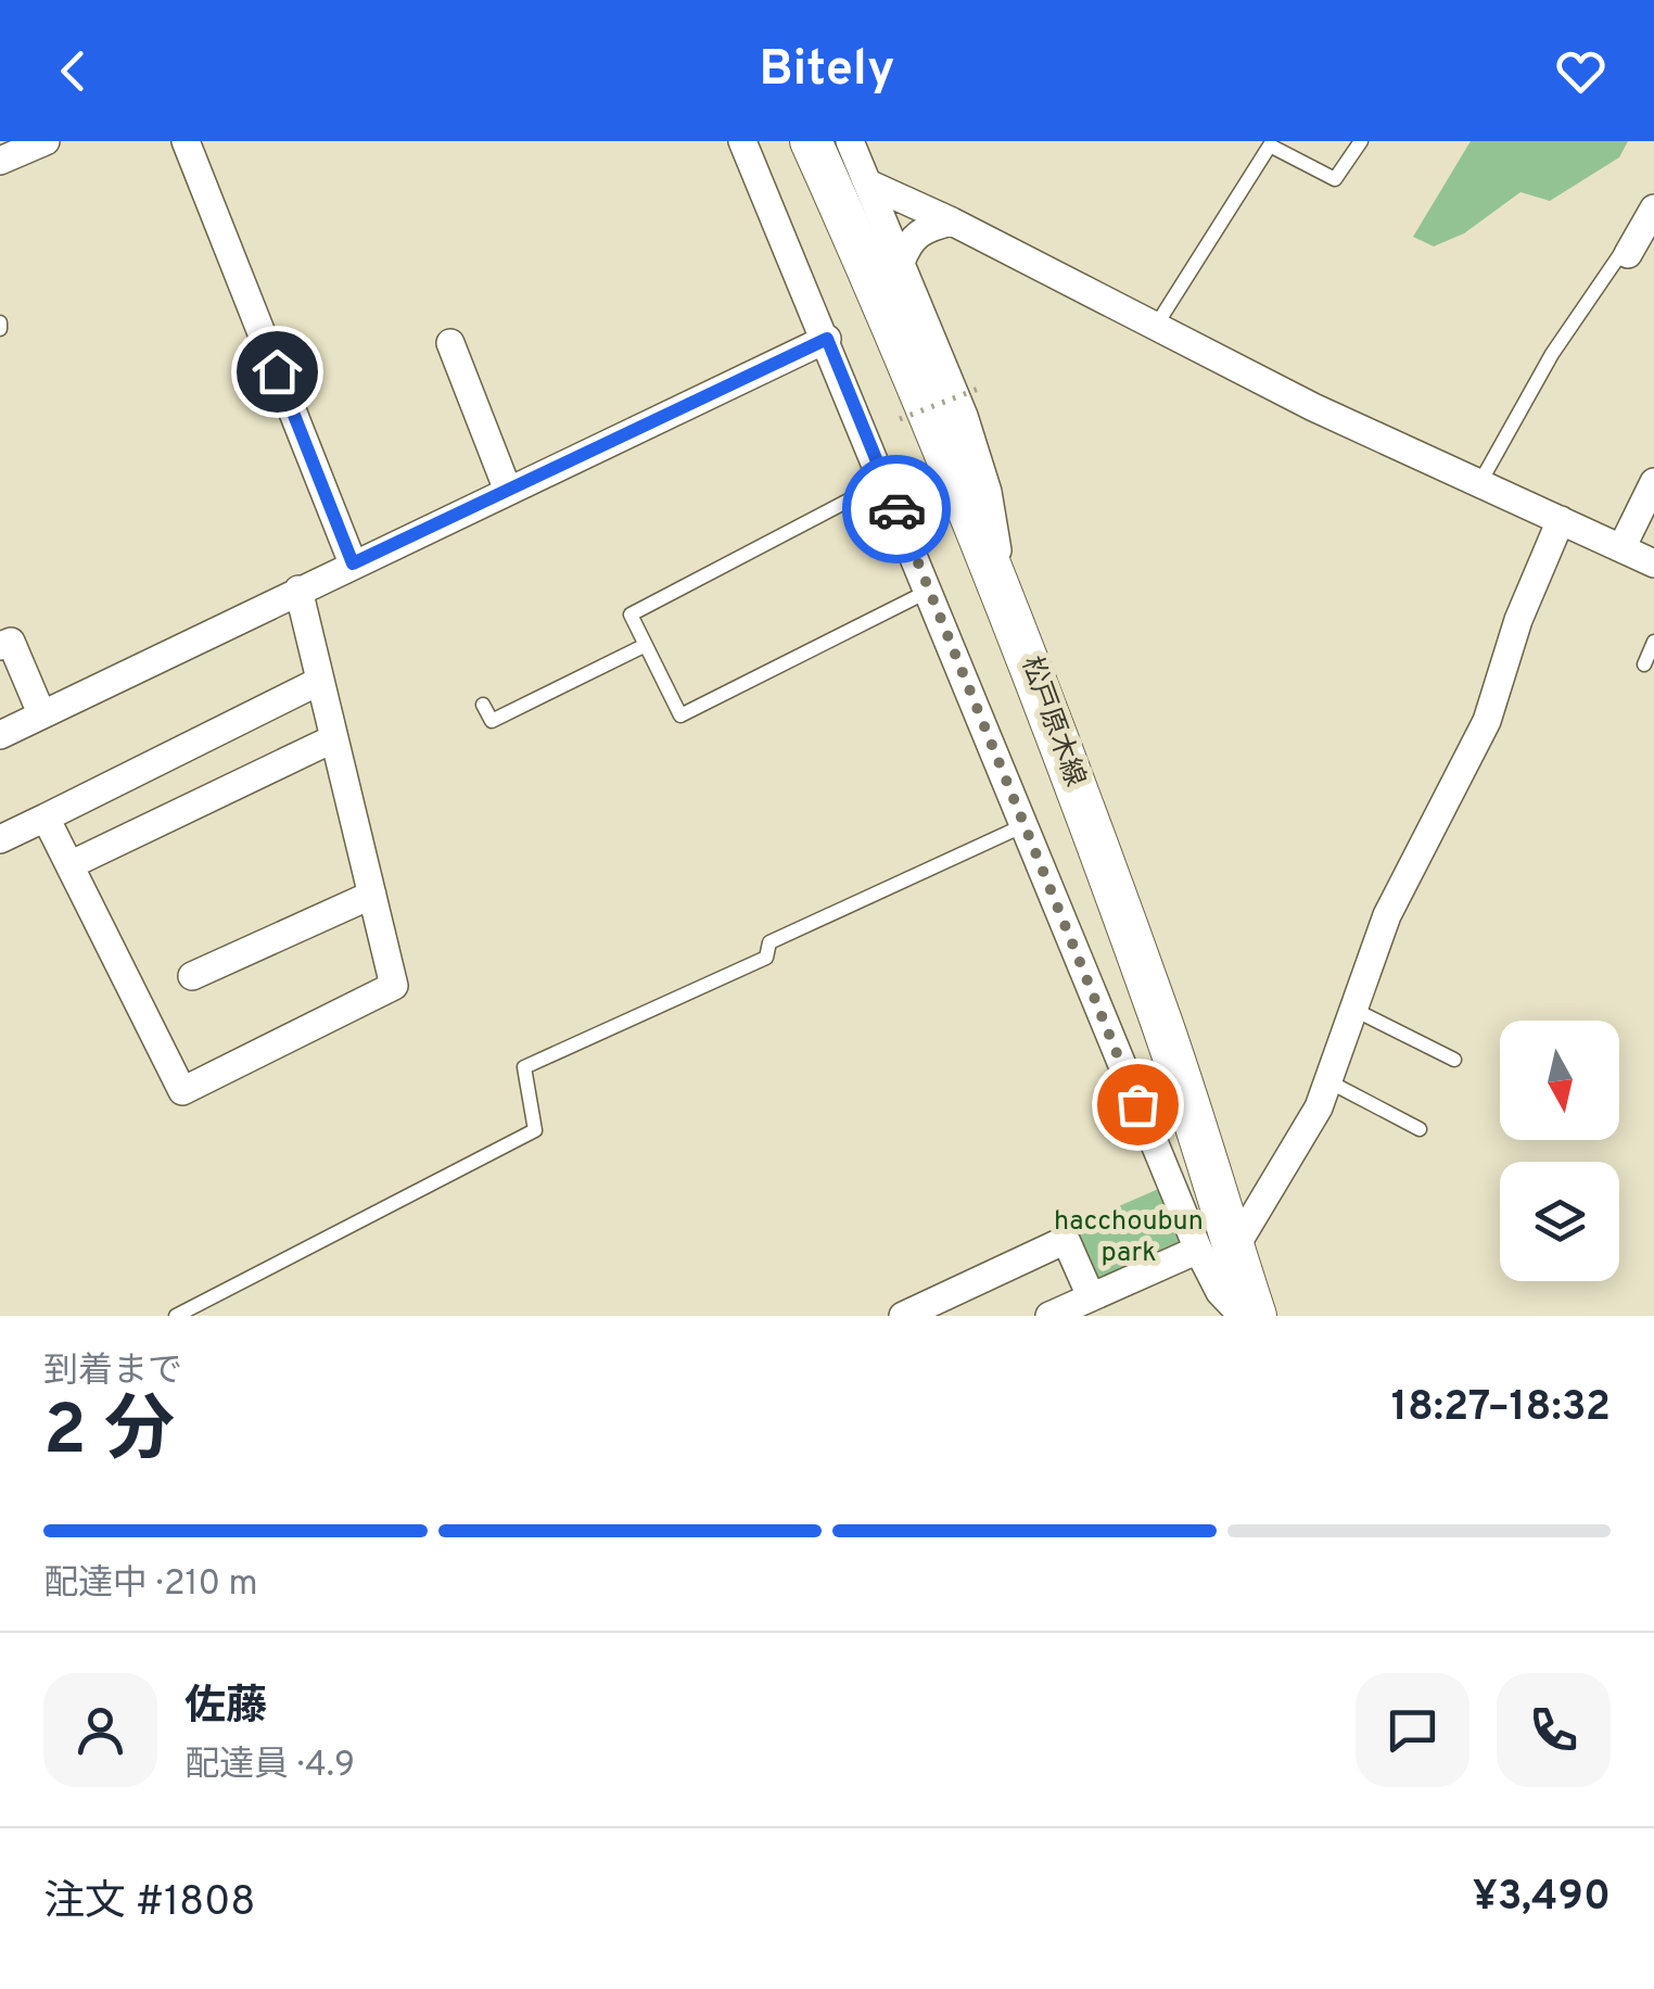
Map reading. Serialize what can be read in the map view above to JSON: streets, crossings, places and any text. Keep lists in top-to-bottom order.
{
  "streets": {
    "main road": ["松戸原木線"]
  },
  "parks": ["hacchoubun park"],
  "north": "bottom",
  "page": {
    "header": "Bitely",
    "heading": ["2 分", "到着まで", "18:27–18:32"],
    "panel": [
      "佐藤",
      "配達員 · 4.9",
      "注文 #1808",
      "¥3,490"
    ],
    "bar": "配達中 · 210 m"
  }
}
